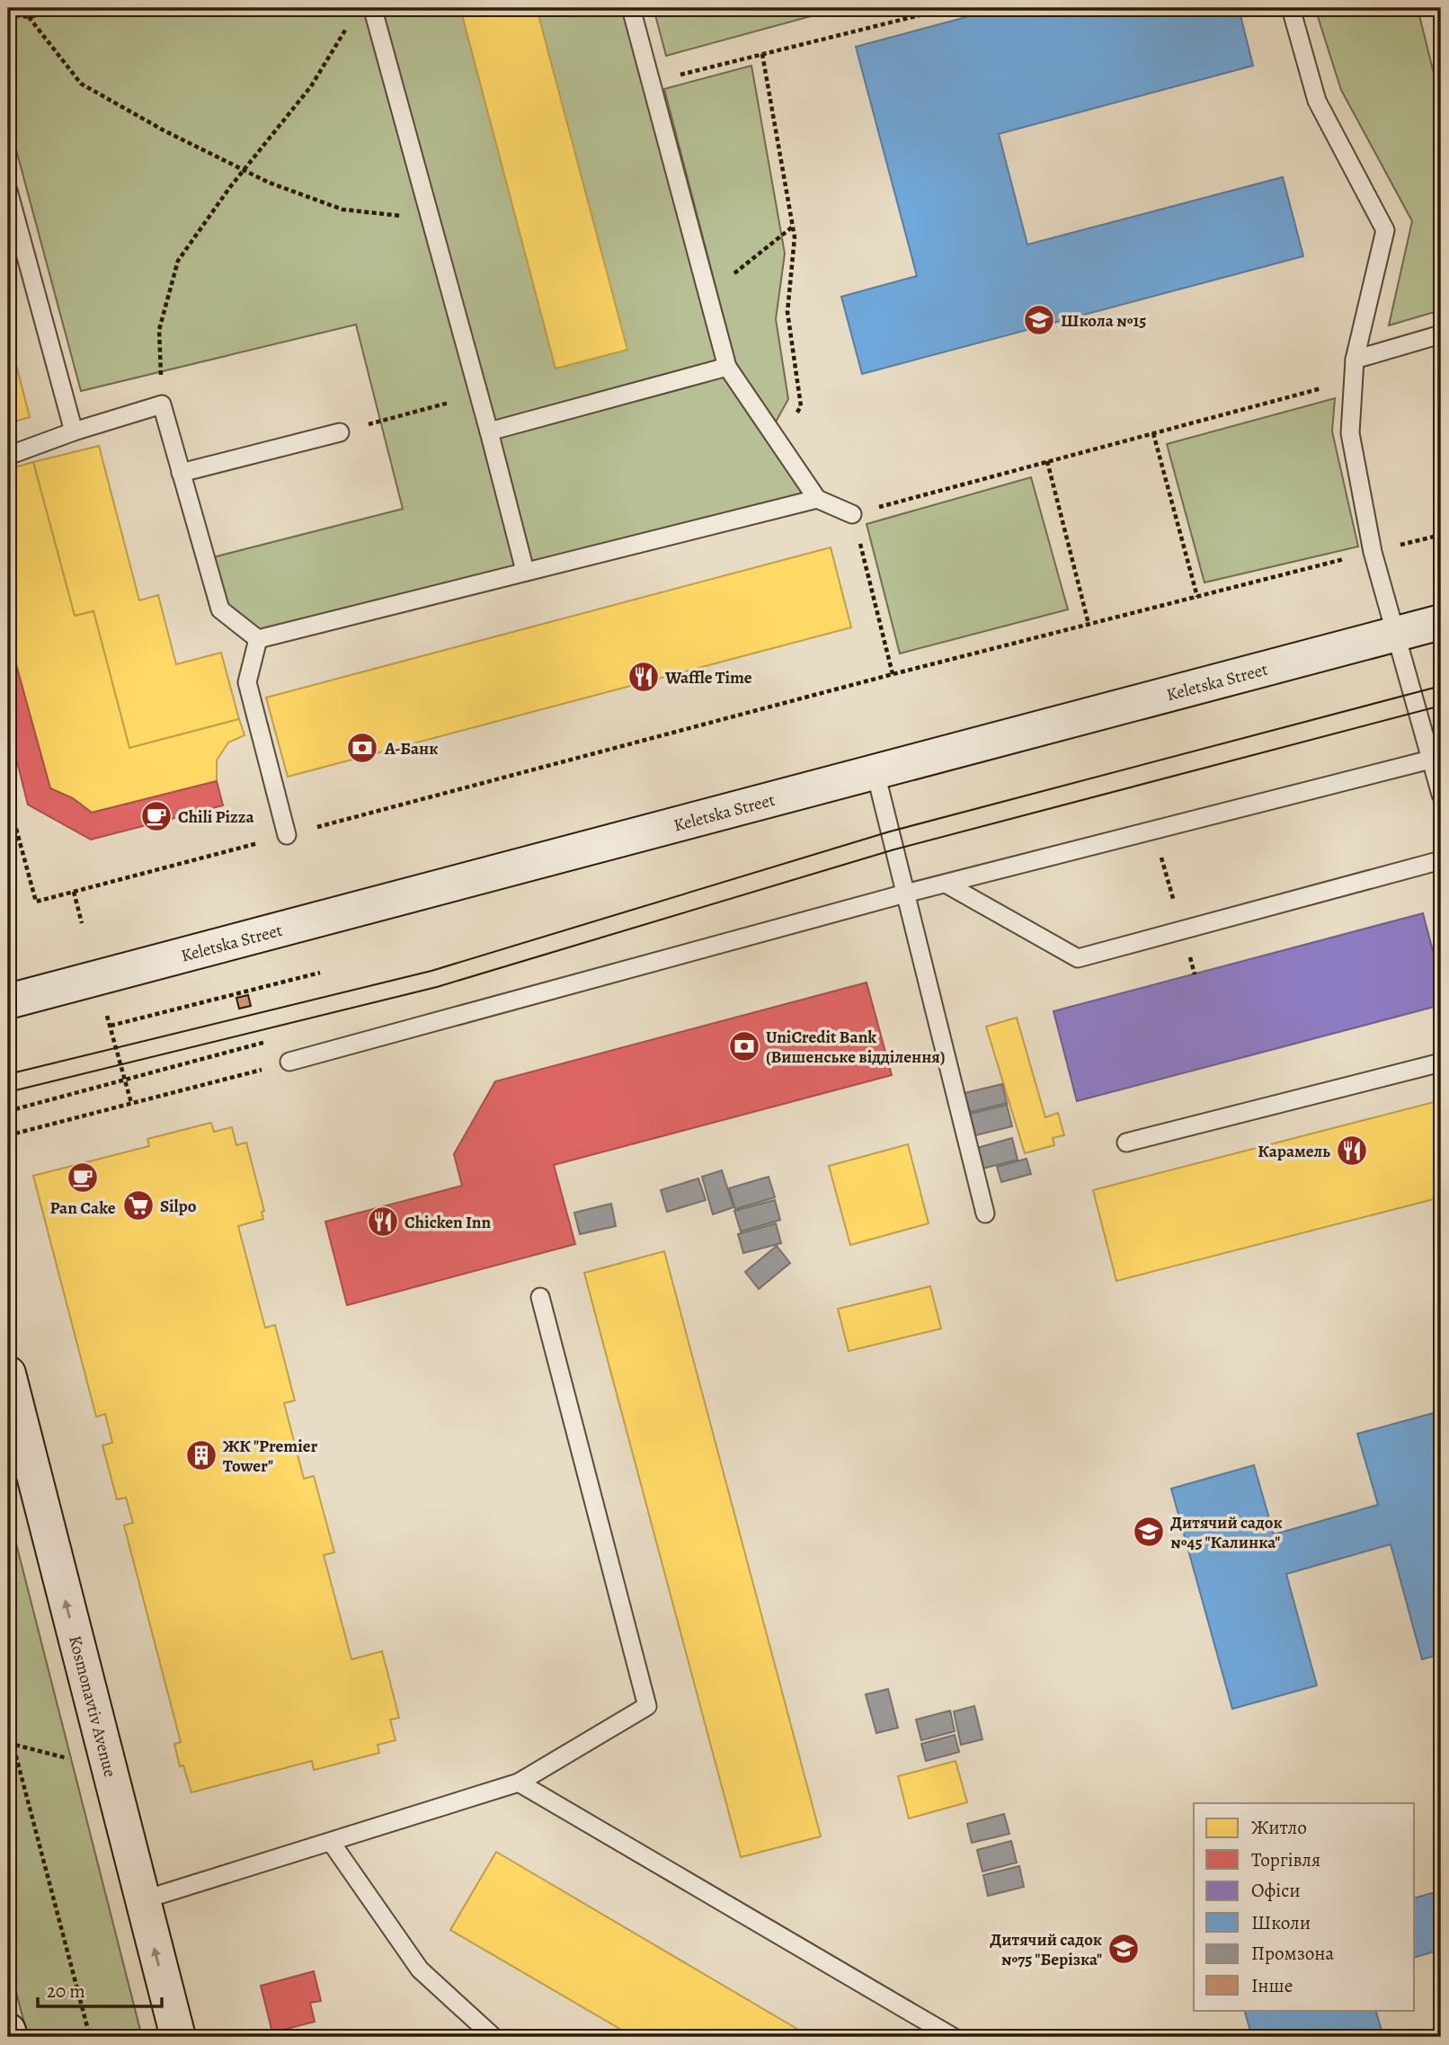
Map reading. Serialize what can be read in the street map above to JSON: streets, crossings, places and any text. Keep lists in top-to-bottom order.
{
  "streets": {
    "main road": ["Keletska Street", "Kosmonavtiv Avenue"]
  },
  "one_way": ["Kosmonavtiv Avenue"],
  "places": {
    "school or university": ["Школа №15", "Дитячий садок №45 \"Калинка\"", "Дитячий садок №75 \"Берізка\""],
    "restaurant": ["Waffle Time", "Карамель", "Chicken Inn"],
    "bank": ["А-Банк", "UniCredit Bank (Вишенське відділення)"],
    "cafe": ["Chili Pizza", "Pan Cake"],
    "supermarket": ["Silpo"],
    "building": ["ЖК \"Premier Tower\""]
  },
  "legend": [
    "Житло",
    "Торгівля",
    "Офіси",
    "Школи",
    "Промзона",
    "Інше"
  ],
  "scale_bar": "20 m"
}
